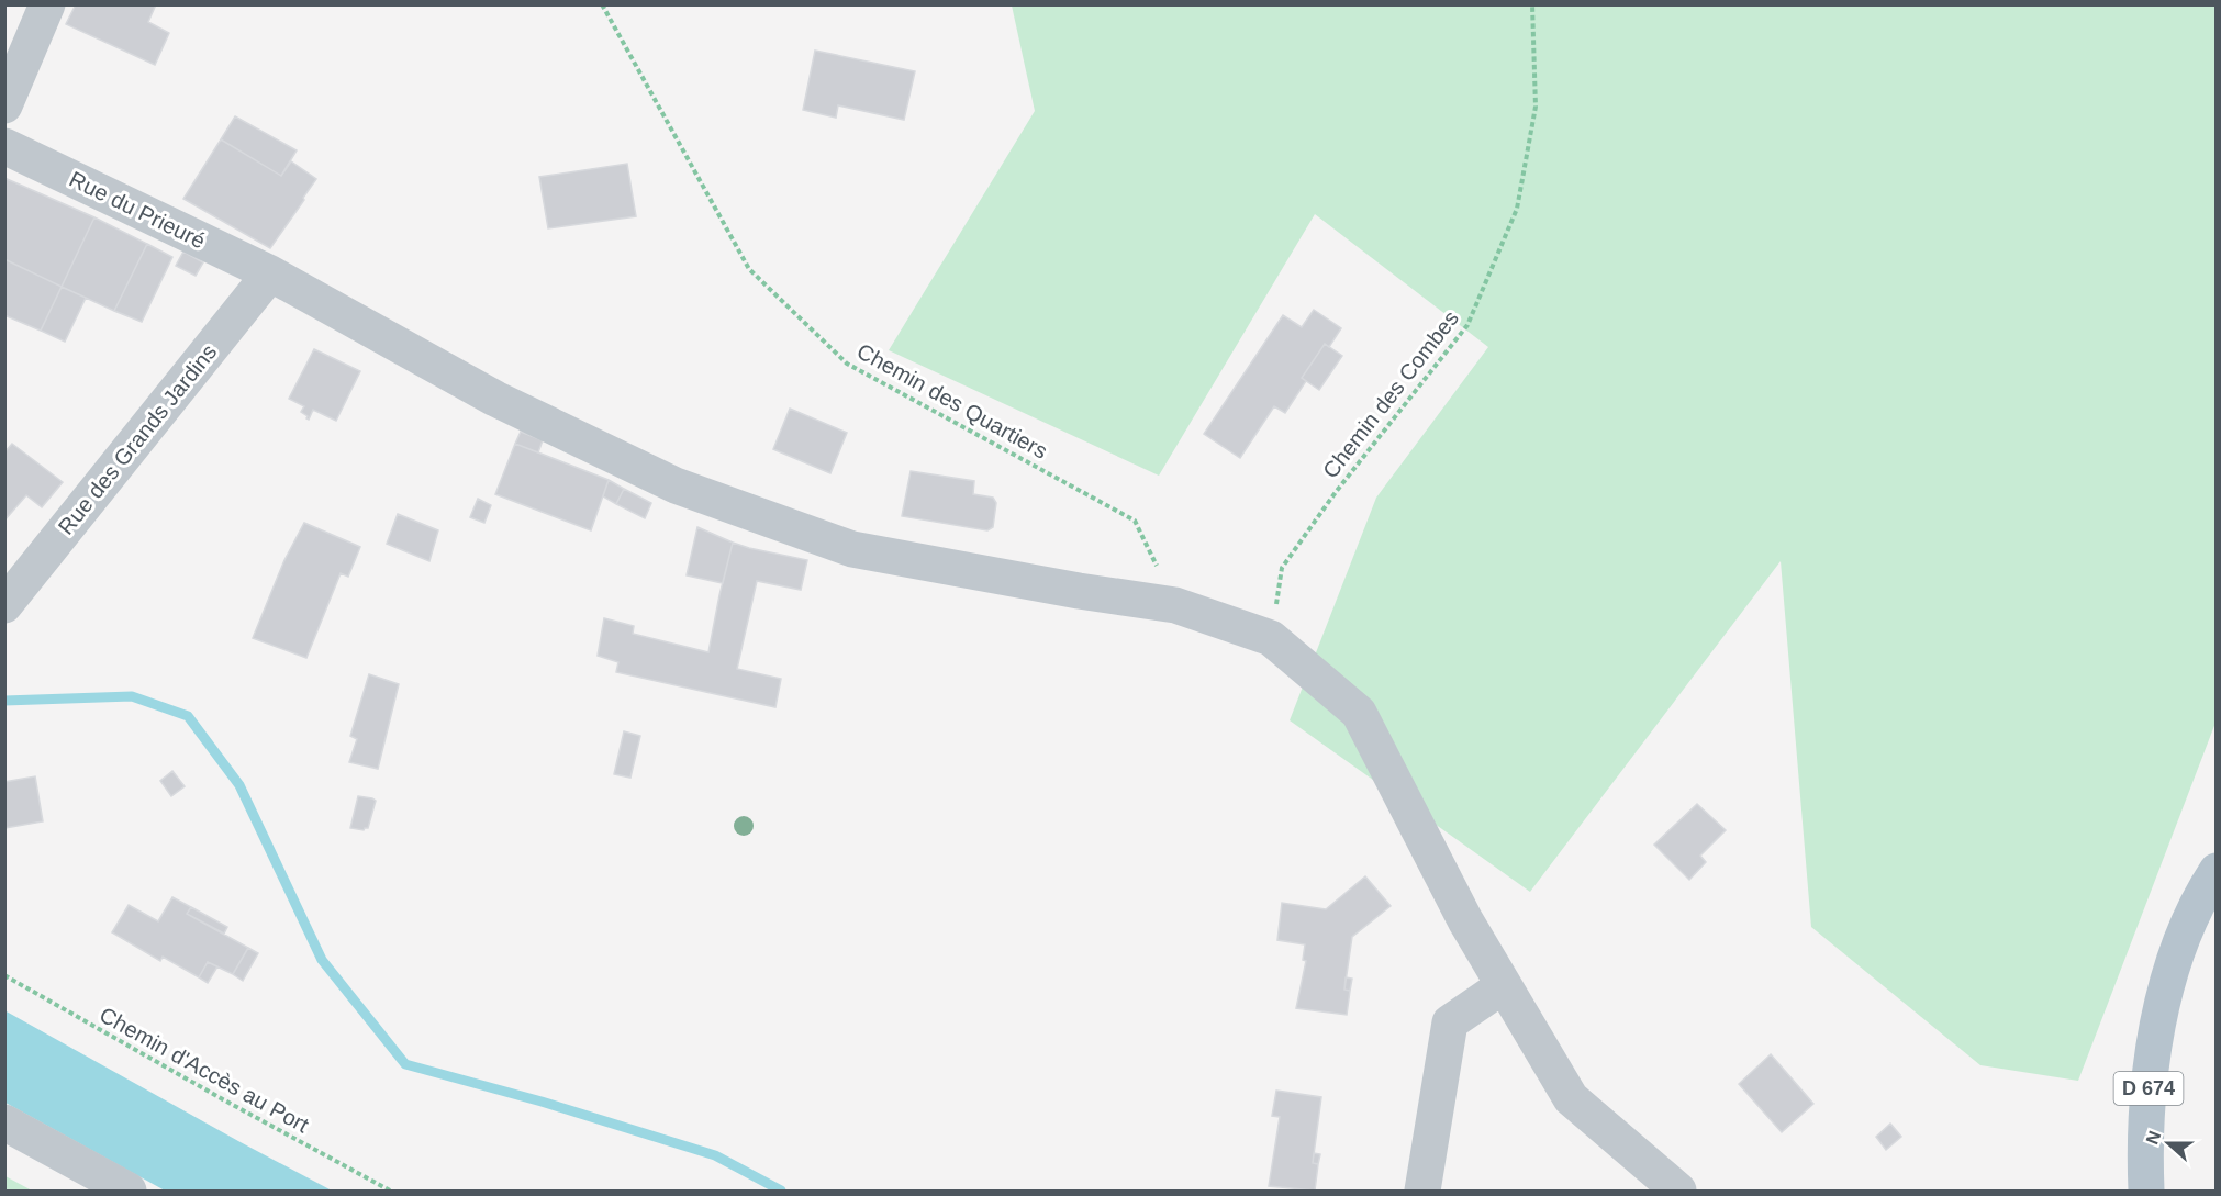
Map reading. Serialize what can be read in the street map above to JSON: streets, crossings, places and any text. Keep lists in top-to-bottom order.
{
  "streets": {
    "main road": ["D 674"],
    "street": ["Rue du Prieuré", "Rue des Grands Jardins"],
    "path": ["Chemin des Combes", "Chemin des Quartiers", "Chemin d'Accès au Port"]
  },
  "crossings": [
    ["Rue du Prieuré", "Chemin des Combes"],
    ["Rue du Prieuré", "Chemin des Quartiers"],
    ["Rue du Prieuré", "Rue des Grands Jardins"]
  ],
  "north": "left"
}
